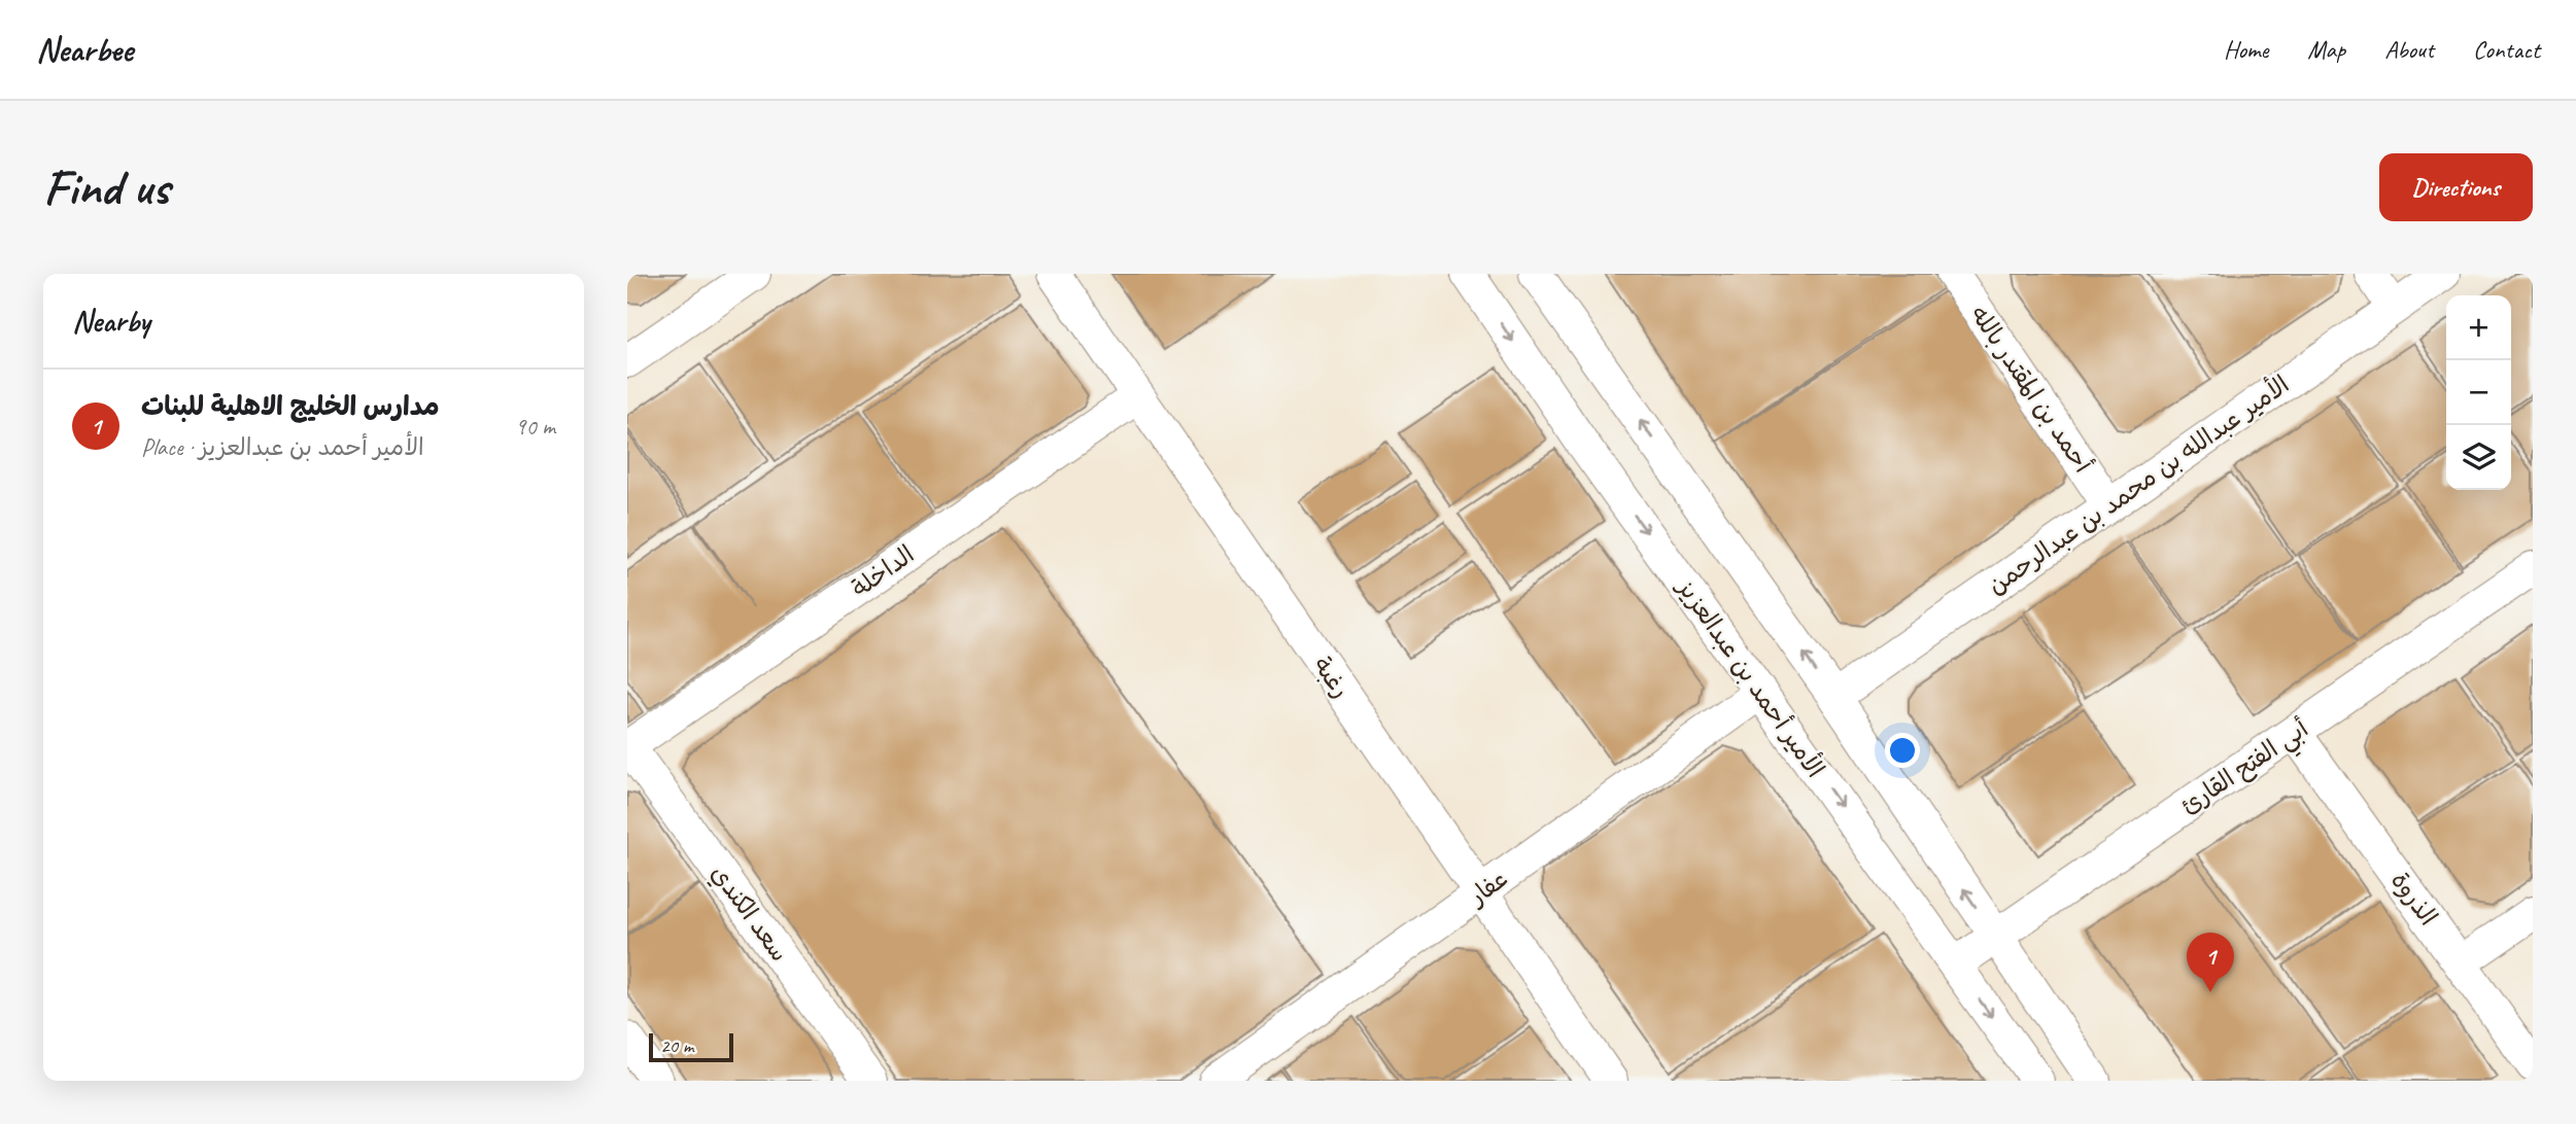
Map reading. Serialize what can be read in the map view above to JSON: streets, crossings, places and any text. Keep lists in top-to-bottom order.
{
  "streets": {
    "street": [
      "أحمد بن المقتدر بالله",
      "الأمير عبدالله بن محمد بن عبدالرحمن",
      "الداخلة",
      "رغبة",
      "الأمير أحمد بن عبدالعزيز",
      "أبي الفتح القارئ",
      "عفار",
      "الذروة",
      "سعد الكندي"
    ]
  },
  "crossings": [
    ["أحمد بن المقتدر بالله", "الأمير عبدالله بن محمد بن عبدالرحمن"],
    ["الداخلة", "رغبة"],
    ["الداخلة", "سعد الكندي"],
    ["رغبة", "عفار"],
    ["الأمير أحمد بن عبدالعزيز", "أبي الفتح القارئ"],
    ["الأمير أحمد بن عبدالعزيز", "عفار"],
    ["أبي الفتح القارئ", "الذروة"]
  ],
  "scale_bar": "20 m",
  "page": {
    "header": "Nearbee",
    "nav": [
      "Home",
      "Map",
      "About",
      "Contact"
    ],
    "buttons": "Directions",
    "title": "Find us",
    "heading": "Nearby",
    "map_buttons": ["+", "−"],
    "list": [
      {
        "mark": "1",
        "name": "مدارس الخليج الاهلية للبنات",
        "note": "Place · الأمير أحمد بن عبدالعزيز",
        "value": "90 m"
      }
    ],
    "pins": "1",
    "scale": "20 m"
  }
}
